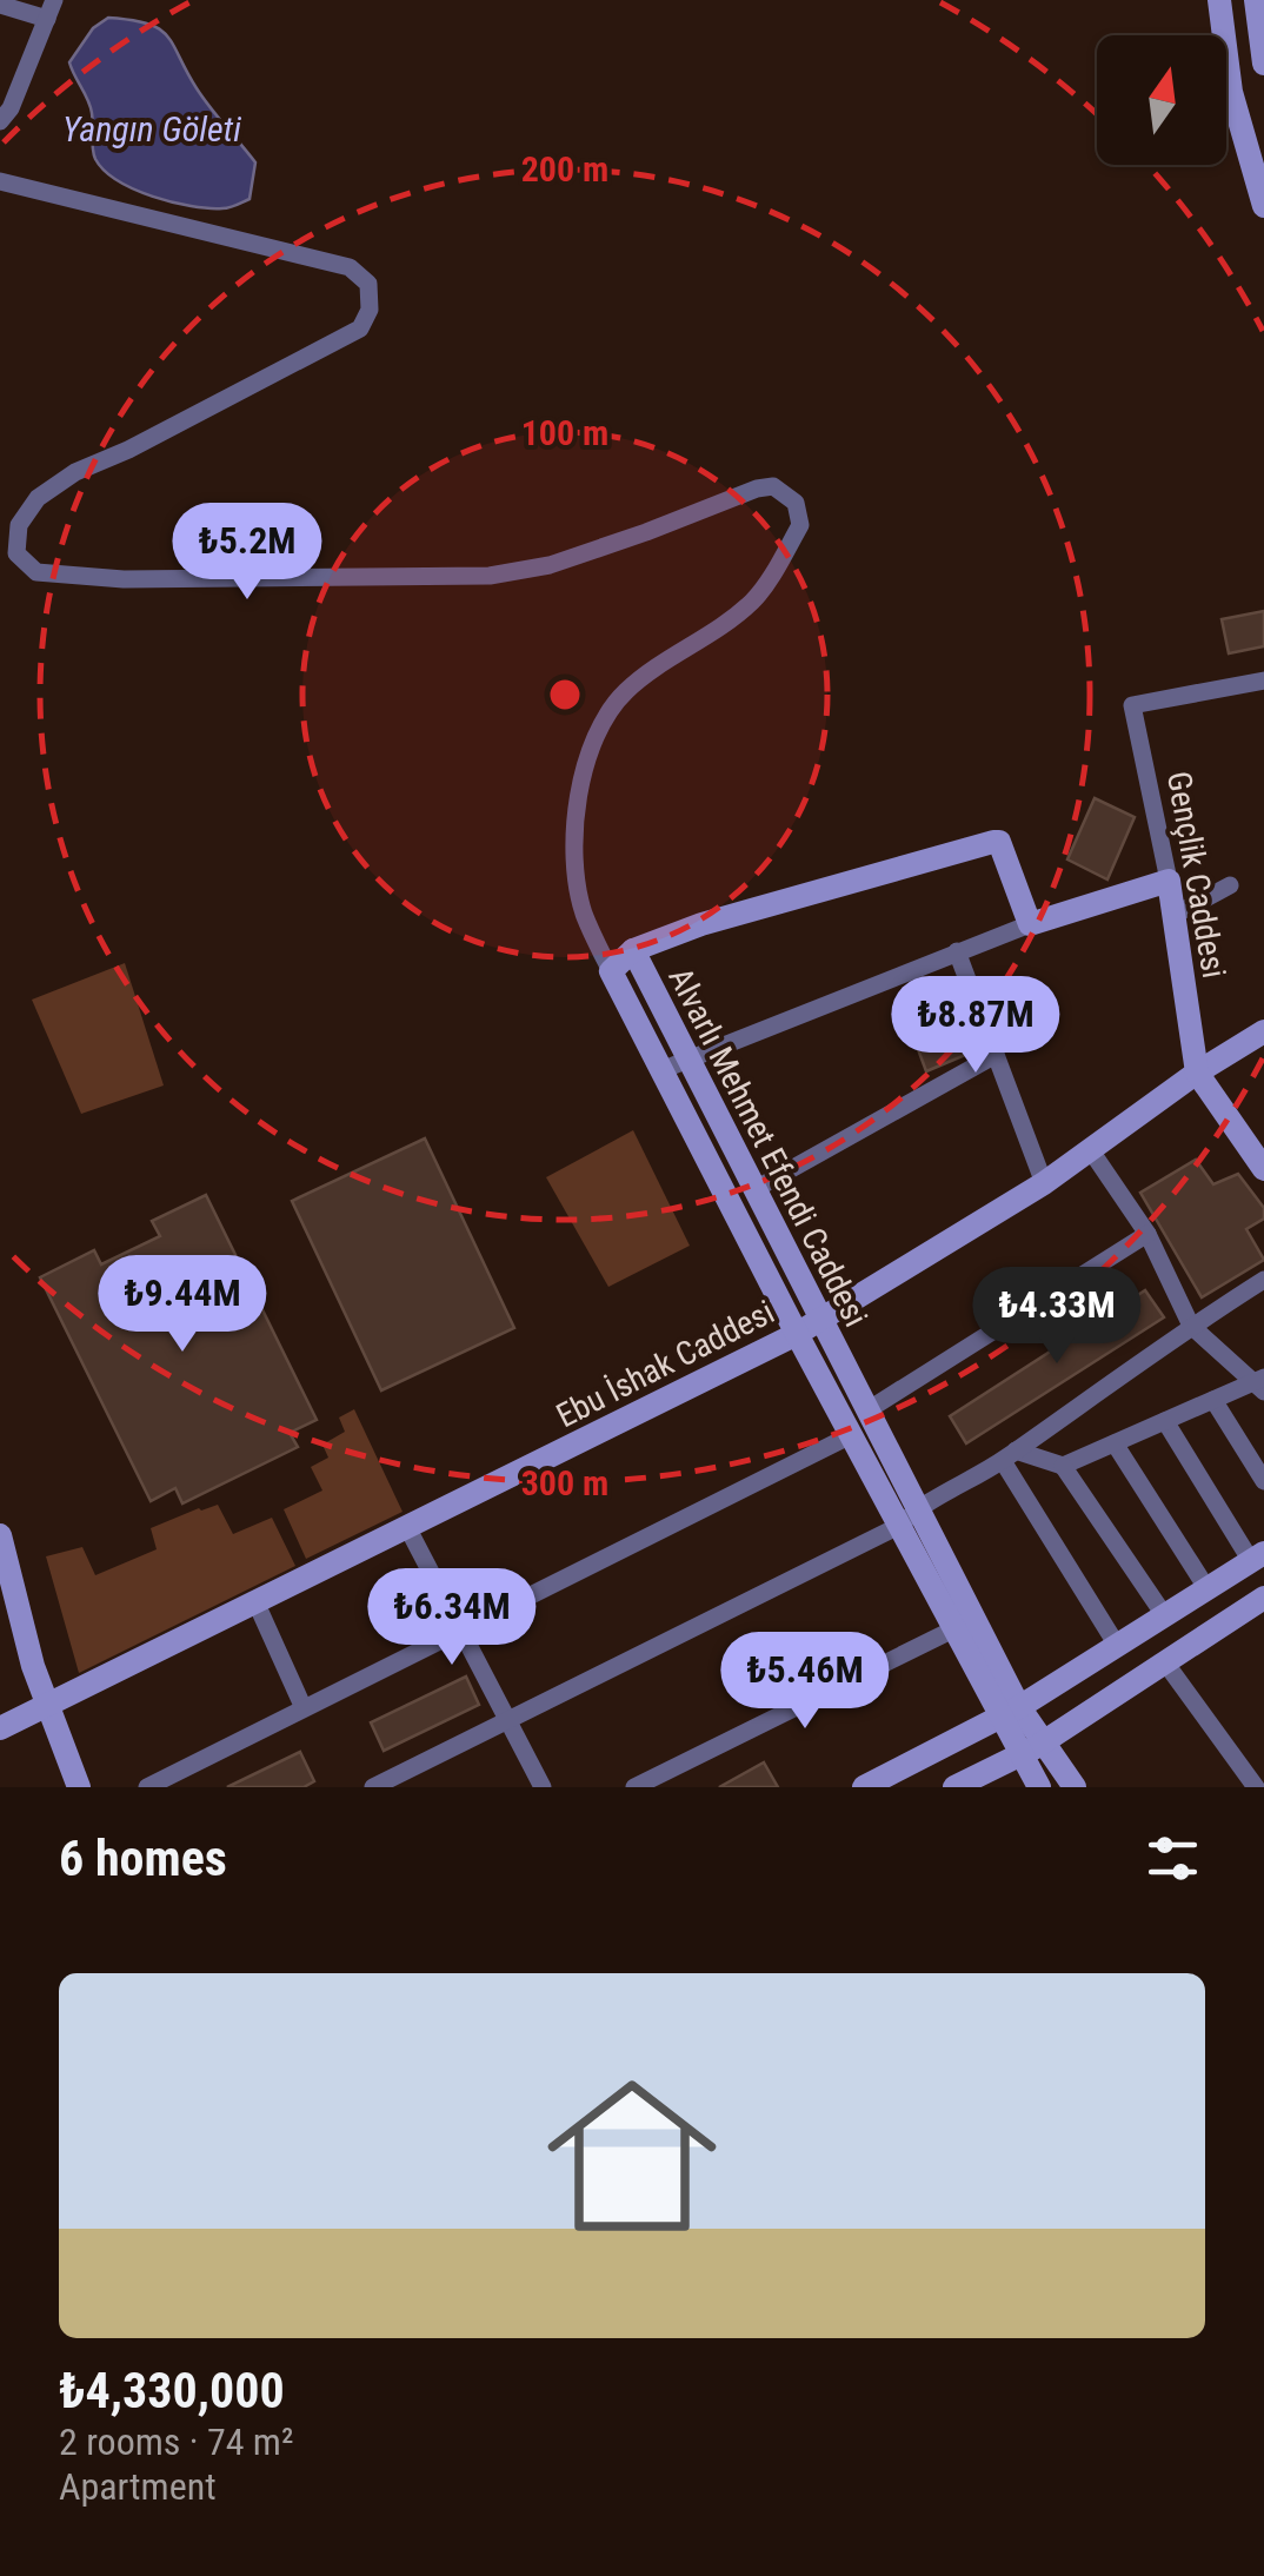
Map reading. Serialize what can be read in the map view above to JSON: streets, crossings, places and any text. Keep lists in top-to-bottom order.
{
  "streets": {
    "street": ["Gençlik Caddesi", "Alvarlı Mehmet Efendi Caddesi", "Ebu İshak Caddesi"]
  },
  "crossings": [
    ["Gençlik Caddesi", "Ebu İshak Caddesi"],
    ["Alvarlı Mehmet Efendi Caddesi", "Ebu İshak Caddesi"]
  ],
  "water": ["Yangın Göleti"],
  "north": "top",
  "page": {
    "price": [
      "₺5.2M",
      "₺8.87M",
      "₺9.44M",
      "₺4.33M",
      "₺6.34M",
      "₺5.46M"
    ],
    "heading": "6 homes",
    "list": [
      {
        "name": "₺4,330,000",
        "note": "2 rooms · 74 m² · Apartment"
      }
    ]
  },
  "rings": ["200 m", "100 m", "300 m"]
}
